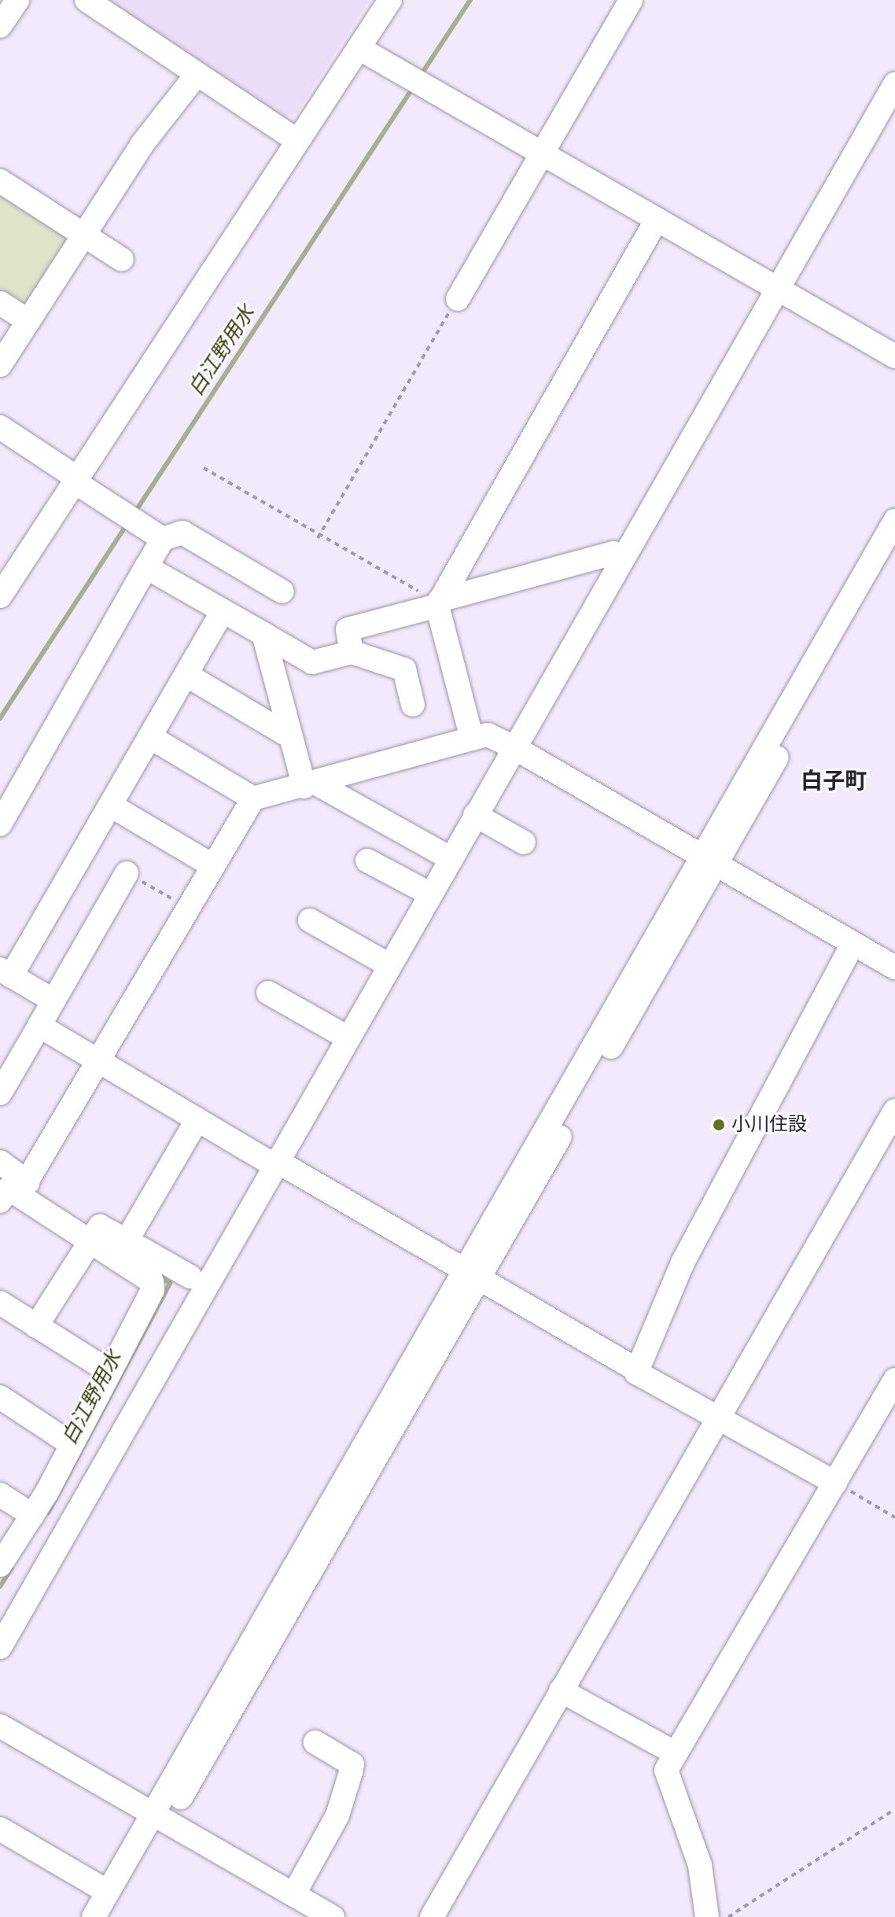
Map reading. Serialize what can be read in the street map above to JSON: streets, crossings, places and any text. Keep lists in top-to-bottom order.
{
  "districts": ["白子町"],
  "water": ["白江野用水"],
  "places": ["小川住設"]
}
